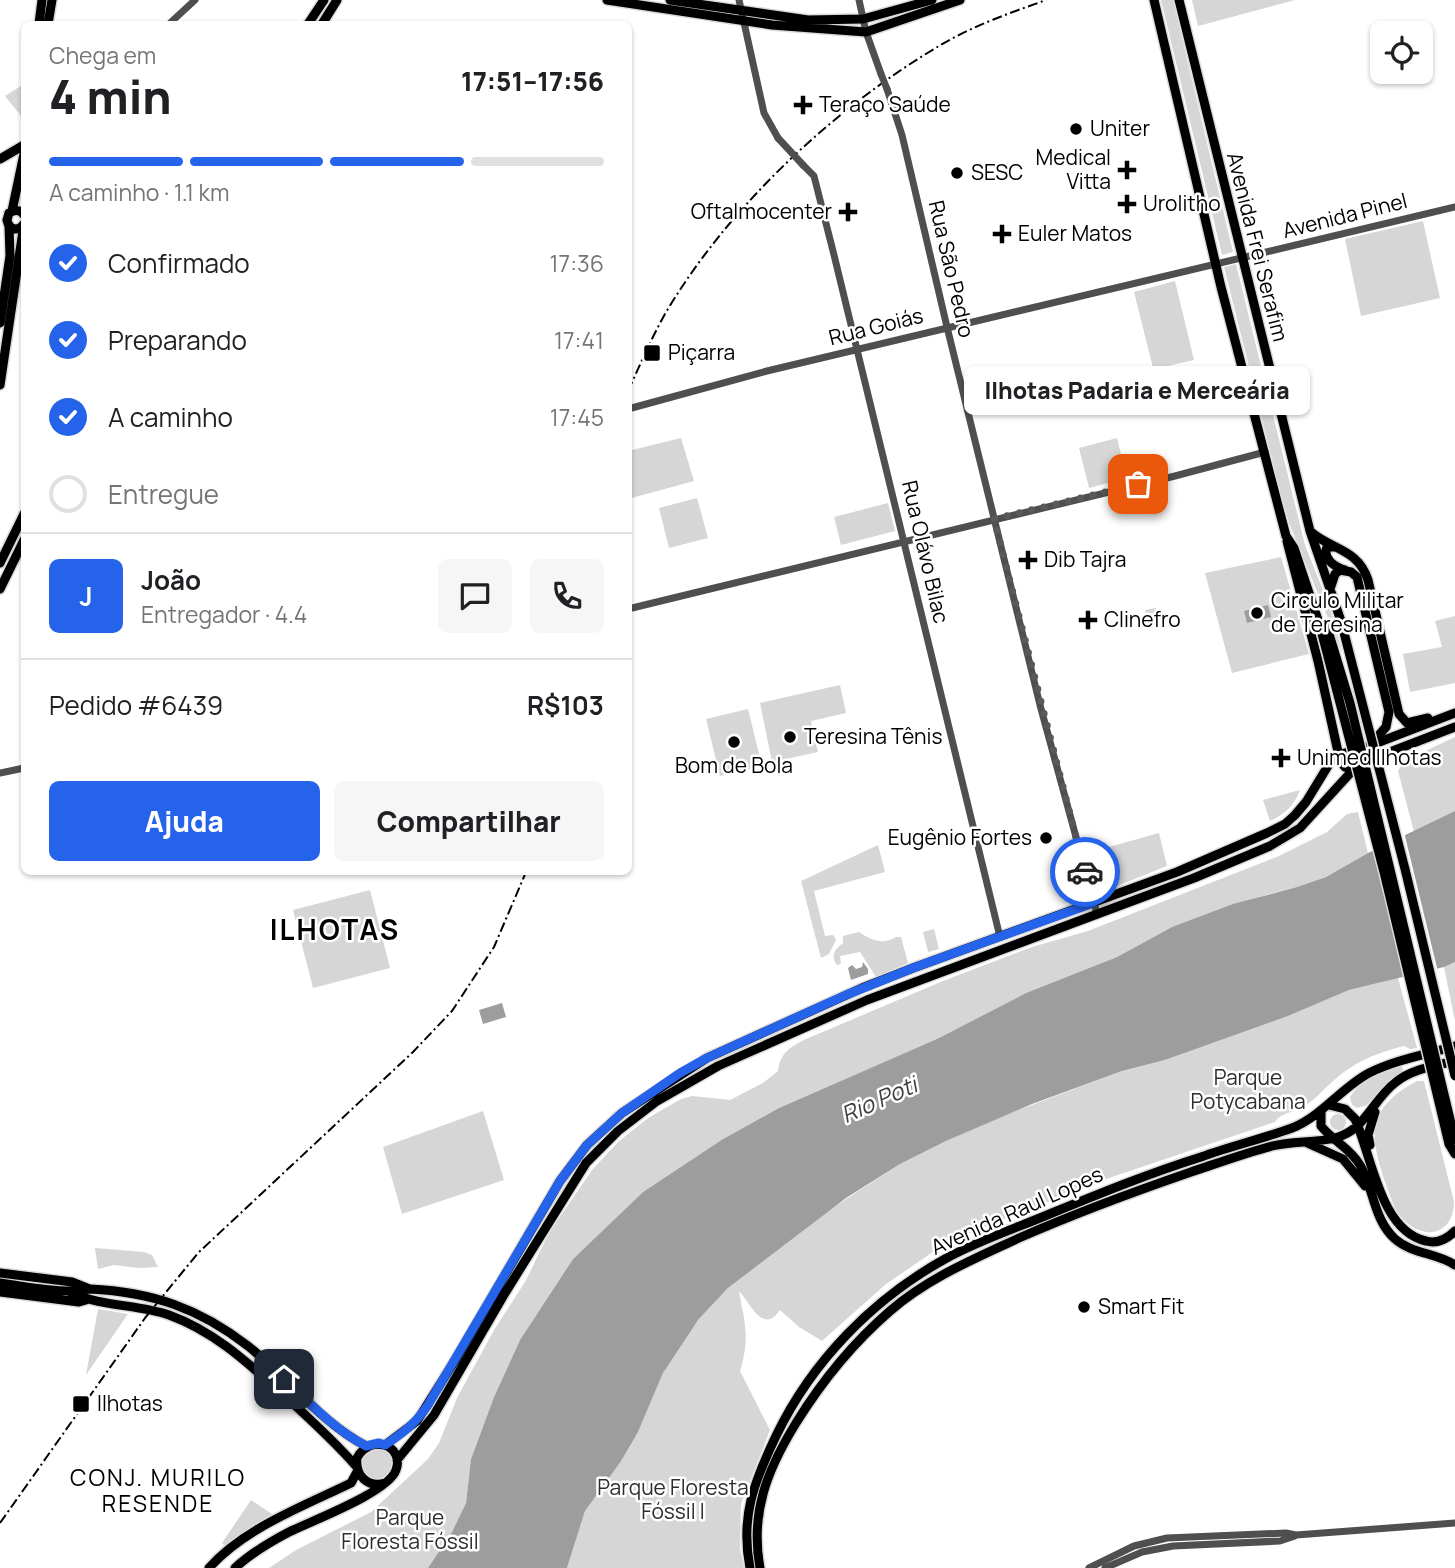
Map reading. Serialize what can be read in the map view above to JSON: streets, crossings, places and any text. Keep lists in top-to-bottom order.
{
  "streets": {
    "main road": ["Avenida Frei Serafim", "Avenida Raul Lopes"],
    "street": [
      "Avenida Pinel",
      "Rua São Pedro",
      "Rua Goiás",
      "Rua Olávo Bilac"
    ]
  },
  "crossings": [
    ["Avenida Pinel", "Avenida Frei Serafim"],
    ["Avenida Pinel", "Rua Goiás"],
    ["Avenida Frei Serafim", "Rua Goiás"],
    ["Rua São Pedro", "Rua Goiás"],
    ["Rua Goiás", "Rua Olávo Bilac"]
  ],
  "districts": ["ILHOTAS", "CONJ. MURILO RESENDE"],
  "water": ["Rio Poti"],
  "parks": ["Parque Potycabana", "Parque Floresta Fóssil I", "Parque Floresta Fóssil"],
  "places": {
    "health": [
      "Teraço Saúde",
      "Medical Vitta",
      "Urolitho",
      "Oftalmocenter",
      "Euler Matos",
      "Dib Tajra",
      "Clinefro",
      "Unimed Ilhotas"
    ],
    "other": [
      "Uniter",
      "SESC",
      "Ilhotas Padaria e Merceária",
      "Circulo Militar de Teresina",
      "Teresina Tênis",
      "Bom de Bola",
      "Eugênio Fortes",
      "Smart Fit"
    ],
    "transit": ["Piçarra", "Ilhotas"]
  },
  "page": {
    "heading": ["4 min", "Chega em", "17:51–17:56"],
    "panel": [
      "João",
      "Entregador · 4.4",
      "Pedido #6439",
      "R$103"
    ],
    "bar": "A caminho · 1.1 km",
    "list": [
      ["Confirmado", "17:36"],
      ["Preparando", "17:41"],
      ["A caminho", "17:45"],
      "Entregue"
    ],
    "bubble": "Ilhotas Padaria e Merceária",
    "round": "J",
    "buttons": ["Ajuda", "Compartilhar"]
  }
}
